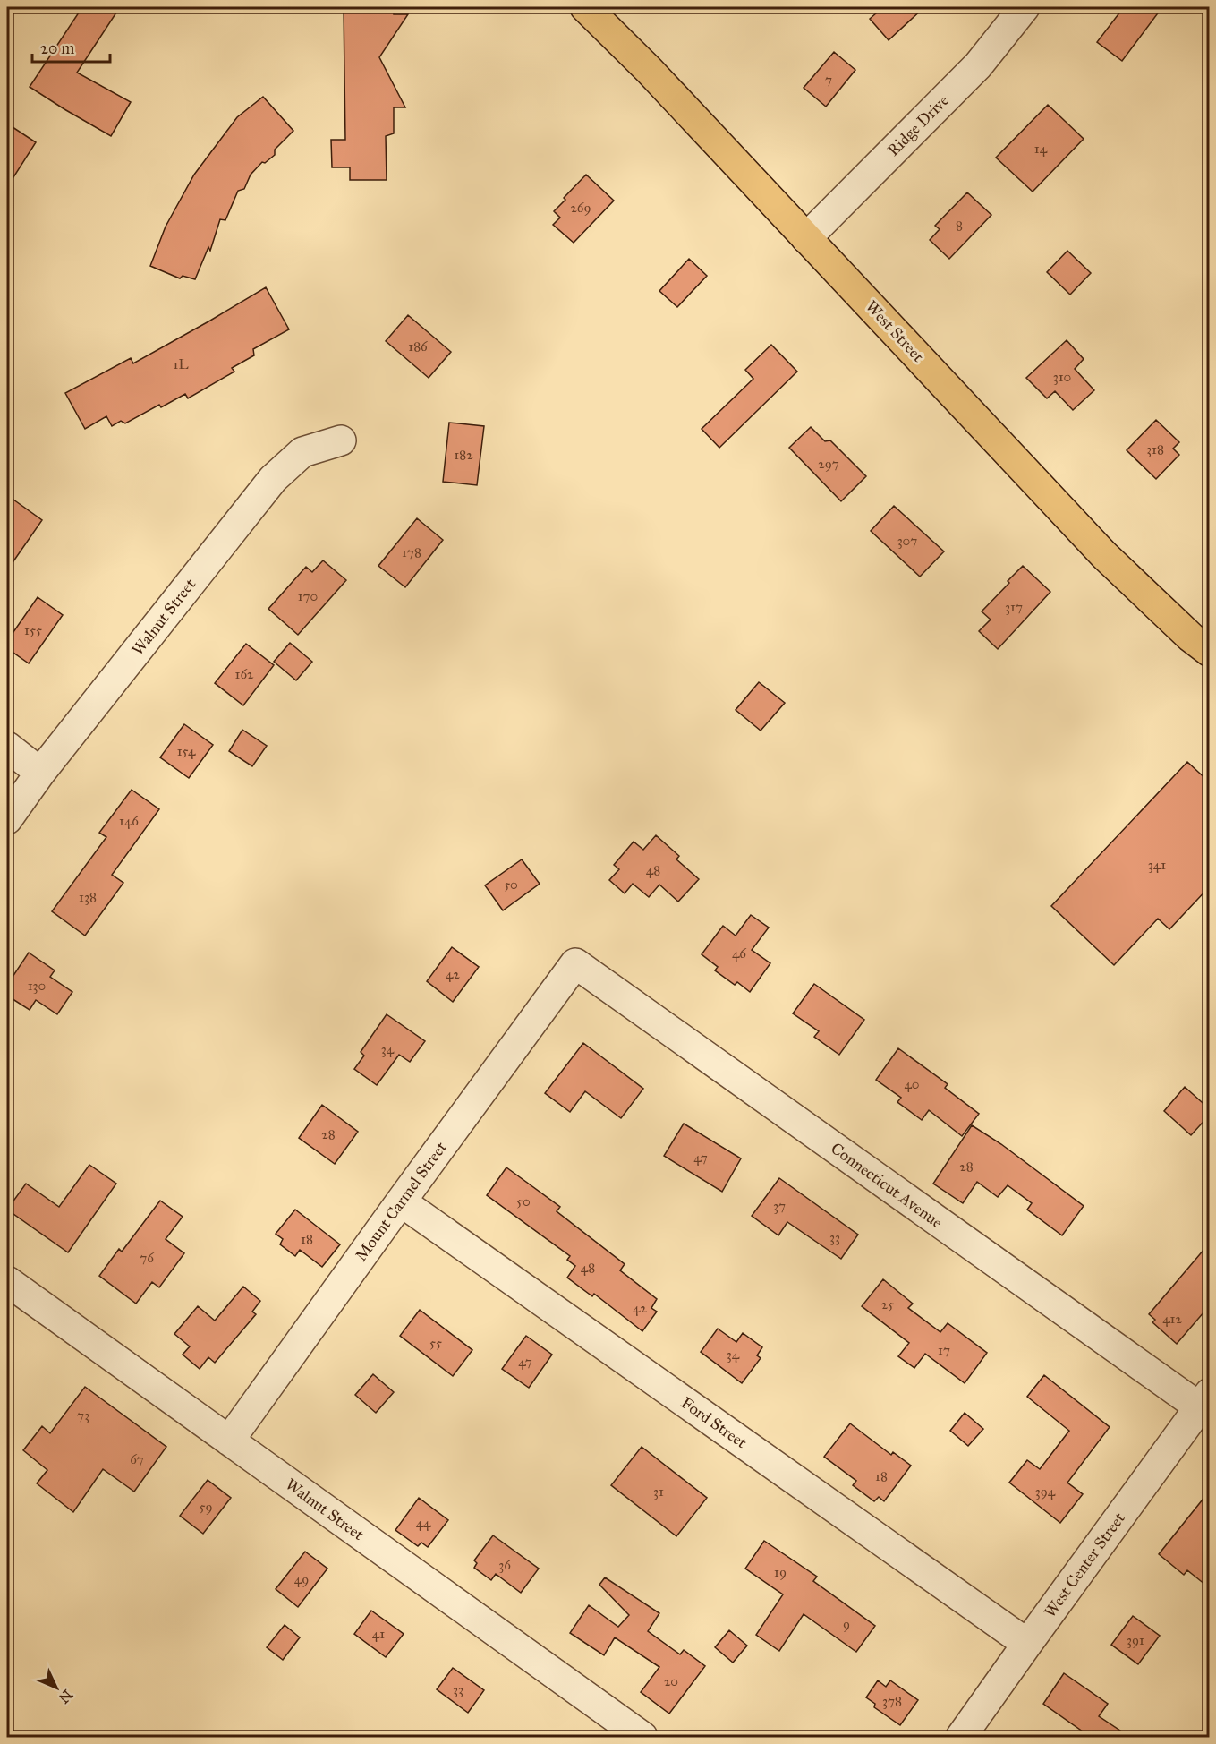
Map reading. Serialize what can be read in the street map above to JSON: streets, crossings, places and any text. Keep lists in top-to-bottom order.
{
  "streets": {
    "main road": ["West Street"],
    "street": [
      "Ridge Drive",
      "Walnut Street",
      "Connecticut Avenue",
      "Mount Carmel Street",
      "Ford Street",
      "West Center Street"
    ]
  },
  "crossings": [
    ["Ridge Drive", "West Street"],
    ["Walnut Street", "Mount Carmel Street"],
    ["Connecticut Avenue", "Mount Carmel Street"],
    ["Connecticut Avenue", "West Center Street"],
    ["Mount Carmel Street", "Ford Street"],
    ["Ford Street", "West Center Street"]
  ],
  "house_numbers": [
    "7",
    "14",
    "269",
    "8",
    "186",
    "1L",
    "310",
    "318",
    "182",
    "297",
    "307",
    "178",
    "170",
    "317",
    "155",
    "162",
    "154",
    "146",
    "341",
    "48",
    "50",
    "138",
    "46",
    "42",
    "130",
    "34",
    "40",
    "28",
    "47",
    "28",
    "50",
    "37",
    "33",
    "18",
    "76",
    "48",
    "25",
    "42",
    "412",
    "55",
    "17",
    "34",
    "47",
    "73",
    "67",
    "18",
    "31",
    "394",
    "59",
    "44",
    "36",
    "19",
    "49",
    "9",
    "41",
    "391",
    "20",
    "33",
    "378"
  ],
  "scale_bar": "20 m",
  "north": "bottom right"
}
